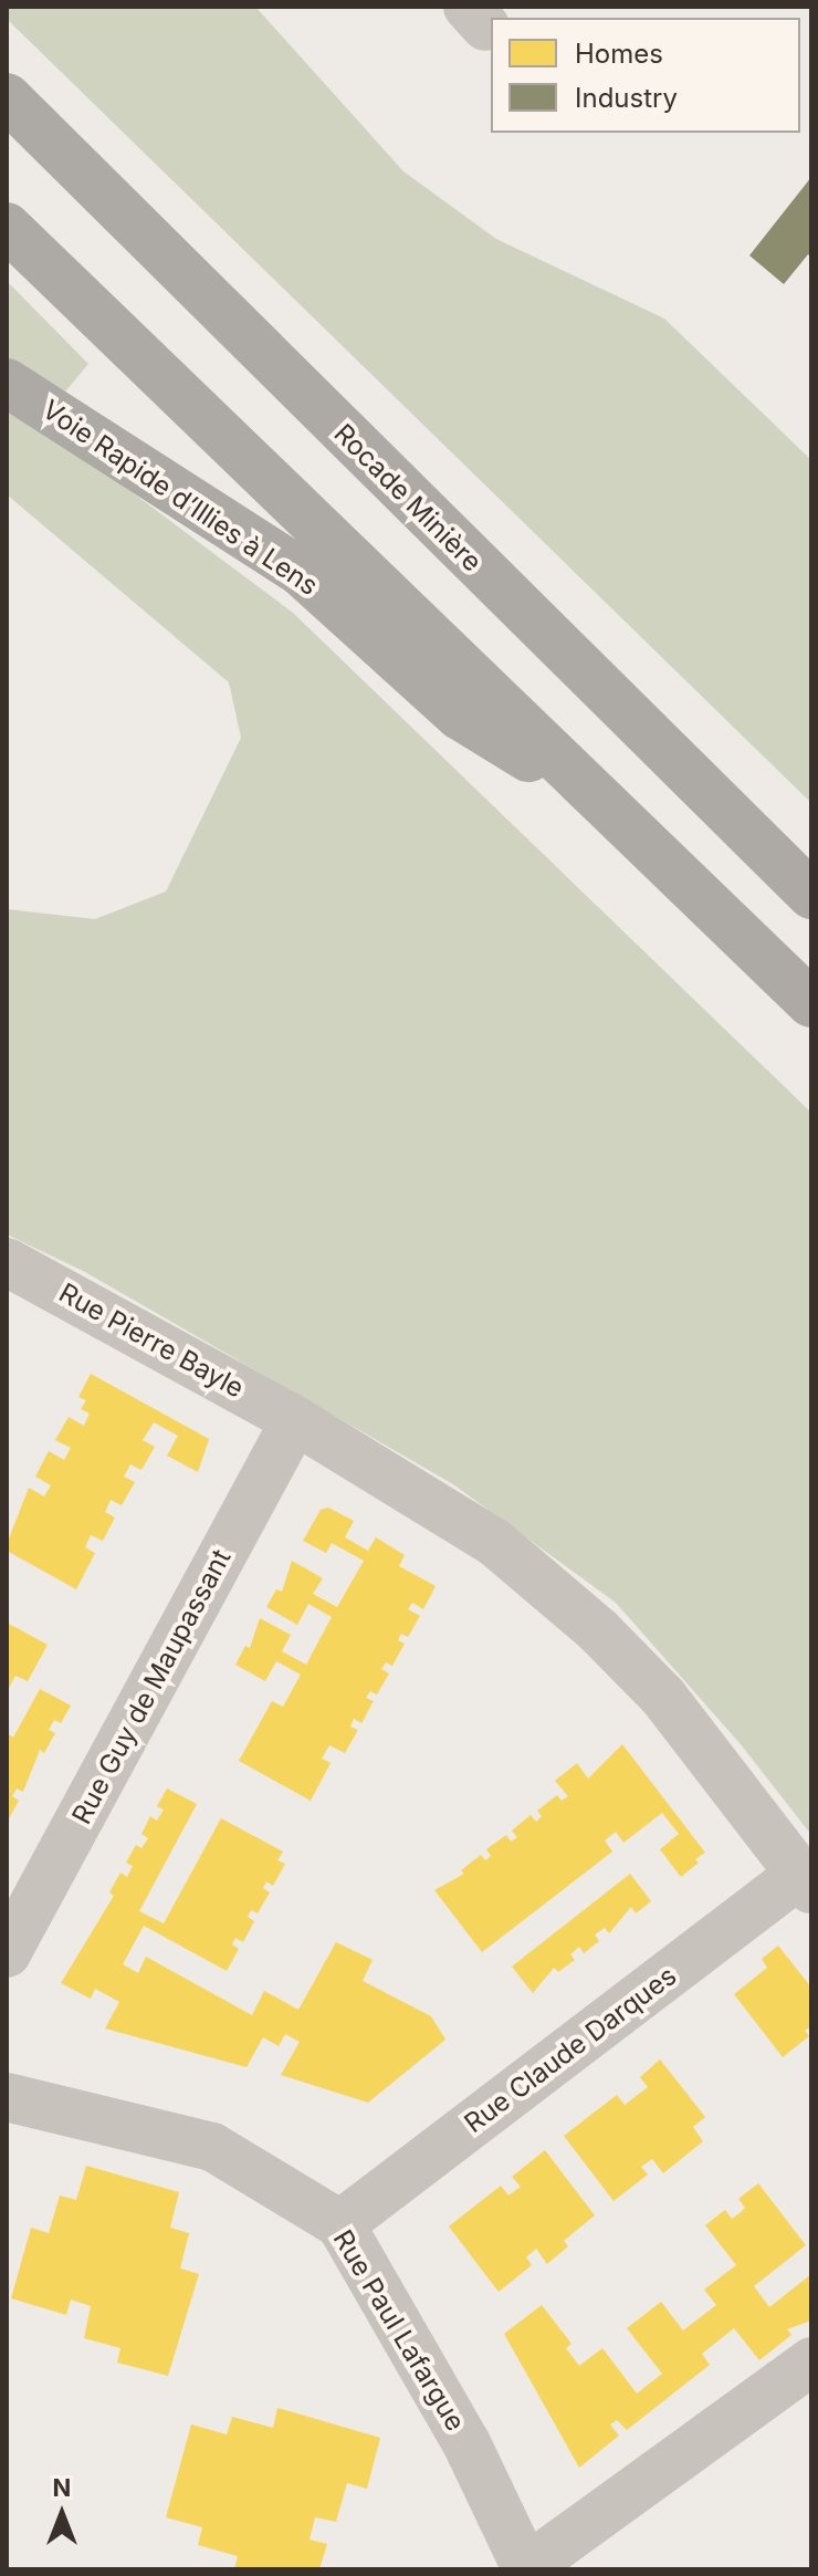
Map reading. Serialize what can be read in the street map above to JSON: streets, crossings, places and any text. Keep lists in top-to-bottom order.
{
  "streets": {
    "highway": ["Voie Rapide d’Illies à Lens", "Rocade Minière"],
    "street": [
      "Rue Pierre Bayle",
      "Rue Guy de Maupassant",
      "Rue Claude Darques",
      "Rue Paul Lafargue"
    ]
  },
  "crossings": [
    ["Rue Pierre Bayle", "Rue Guy de Maupassant"],
    ["Rue Pierre Bayle", "Rue Claude Darques"],
    ["Rue Claude Darques", "Rue Paul Lafargue"]
  ],
  "legend": ["Homes", "Industry"],
  "north": "top"
}
